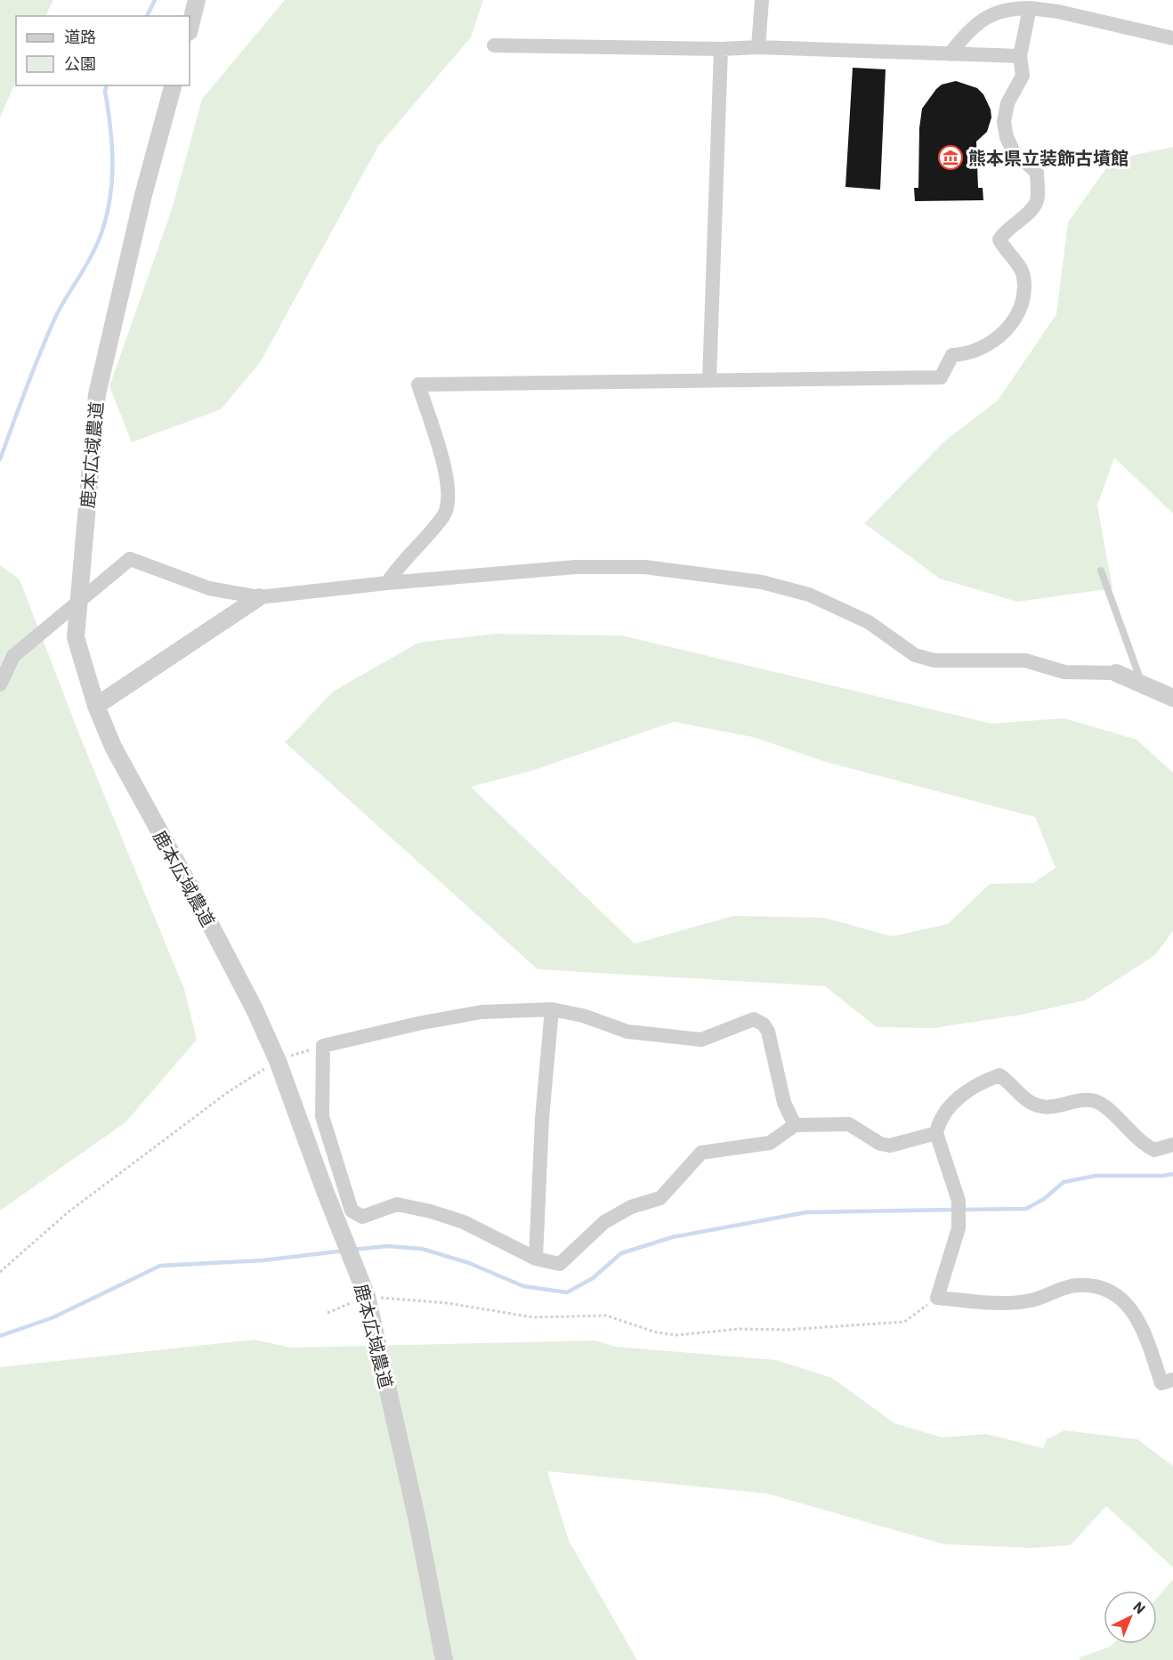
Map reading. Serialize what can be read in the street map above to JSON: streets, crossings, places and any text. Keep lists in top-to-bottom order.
{
  "streets": {
    "street": ["鹿本広域農道"]
  },
  "places": {
    "museum": ["熊本県立装飾古墳館"]
  },
  "legend": ["道路", "公園"],
  "north": "top right"
}
